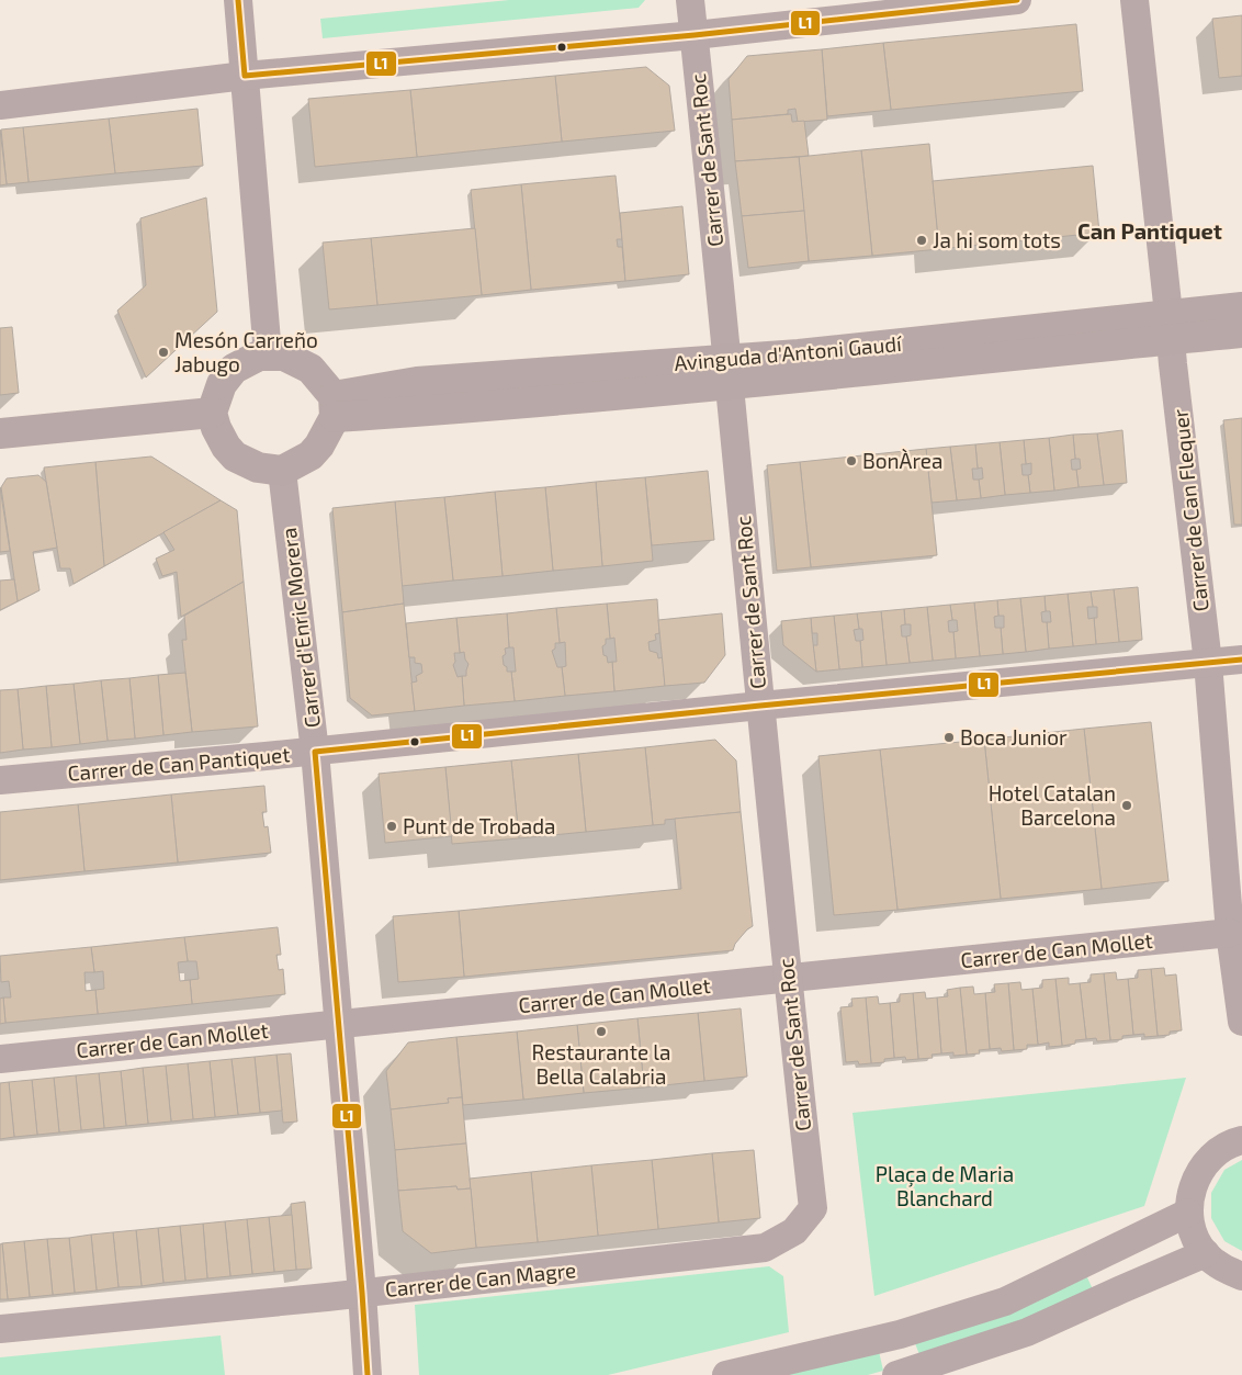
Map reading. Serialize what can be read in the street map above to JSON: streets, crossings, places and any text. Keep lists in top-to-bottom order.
{
  "streets": {
    "street": [
      "Carrer de Sant Roc",
      "Avinguda d'Antoni Gaudí",
      "Carrer de Can Flequer",
      "Carrer d'Enric Morera",
      "Carrer de Can Pantiquet",
      "Carrer de Can Mollet",
      "Carrer de Can Magre"
    ]
  },
  "crossings": [
    ["Carrer de Sant Roc", "Avinguda d'Antoni Gaudí"],
    ["Carrer de Sant Roc", "Carrer de Can Pantiquet"],
    ["Carrer de Sant Roc", "Carrer de Can Mollet"],
    ["Carrer de Sant Roc", "Carrer de Can Magre"],
    ["Avinguda d'Antoni Gaudí", "Carrer de Can Flequer"],
    ["Avinguda d'Antoni Gaudí", "Carrer d'Enric Morera"],
    ["Carrer de Can Flequer", "Carrer de Can Pantiquet"],
    ["Carrer de Can Flequer", "Carrer de Can Mollet"],
    ["Carrer d'Enric Morera", "Carrer de Can Pantiquet"],
    ["Carrer d'Enric Morera", "Carrer de Can Mollet"],
    ["Carrer d'Enric Morera", "Carrer de Can Magre"]
  ],
  "districts": ["Can Pantiquet"],
  "parks": ["Plaça de Maria Blanchard"],
  "places": [
    "Ja hi som tots",
    "Mesón Carreño Jabugo",
    "BonÀrea",
    "Boca Junior",
    "Hotel Catalan Barcelona",
    "Punt de Trobada",
    "Restaurante la Bella Calabria"
  ],
  "lines": ["transit line L1"]
}
